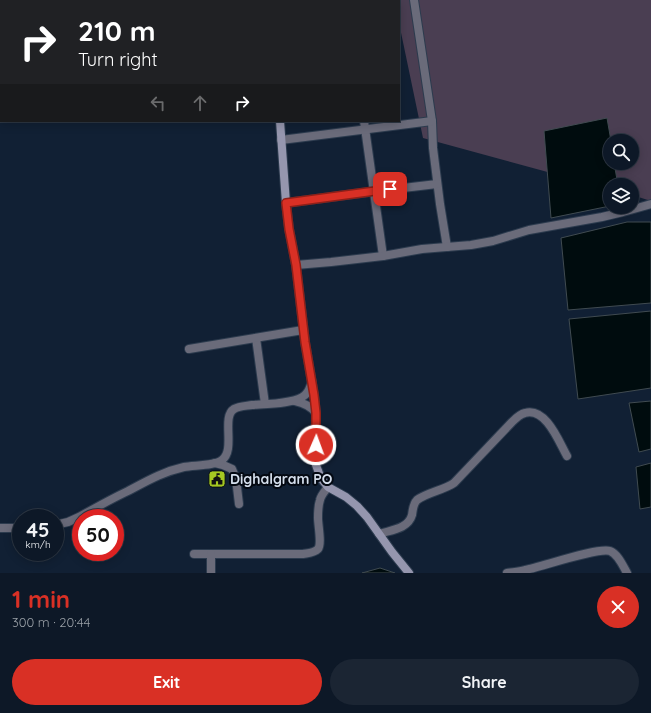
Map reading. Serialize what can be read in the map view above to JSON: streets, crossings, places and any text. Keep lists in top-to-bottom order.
{
  "places": {
    "public building": ["Dighalgram PO"]
  },
  "page": {
    "turn": ["210 m", "Turn right"],
    "speed": "45 km/h",
    "limit": "50",
    "heading": ["1 min", "300 m · 20:44"],
    "buttons": ["Exit", "Share"]
  }
}
